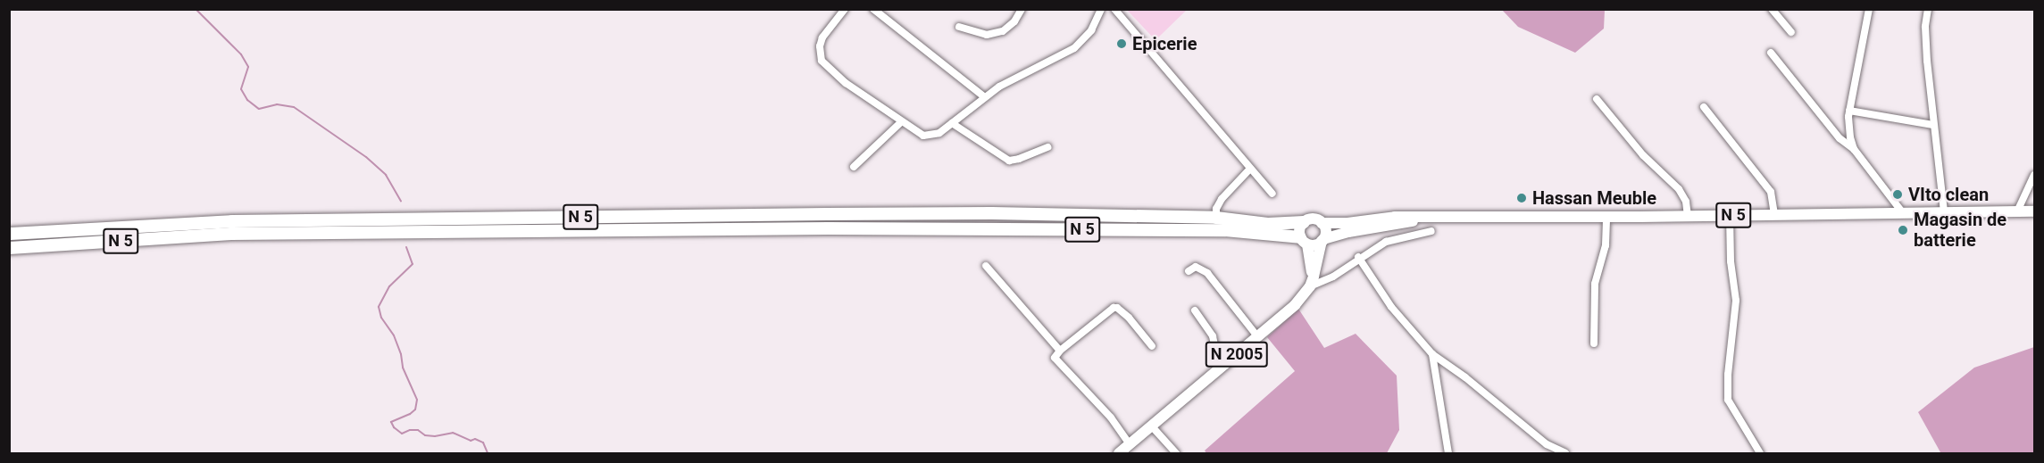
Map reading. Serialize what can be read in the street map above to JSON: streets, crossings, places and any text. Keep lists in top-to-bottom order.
{
  "streets": {
    "highway": ["N 5"],
    "main road": ["N 2005"]
  },
  "crossings": [
    ["N 5", "N 2005"]
  ],
  "places": [
    "Epicerie",
    "VIto clean",
    "Hassan Meuble",
    "Magasin de batterie"
  ]
}
